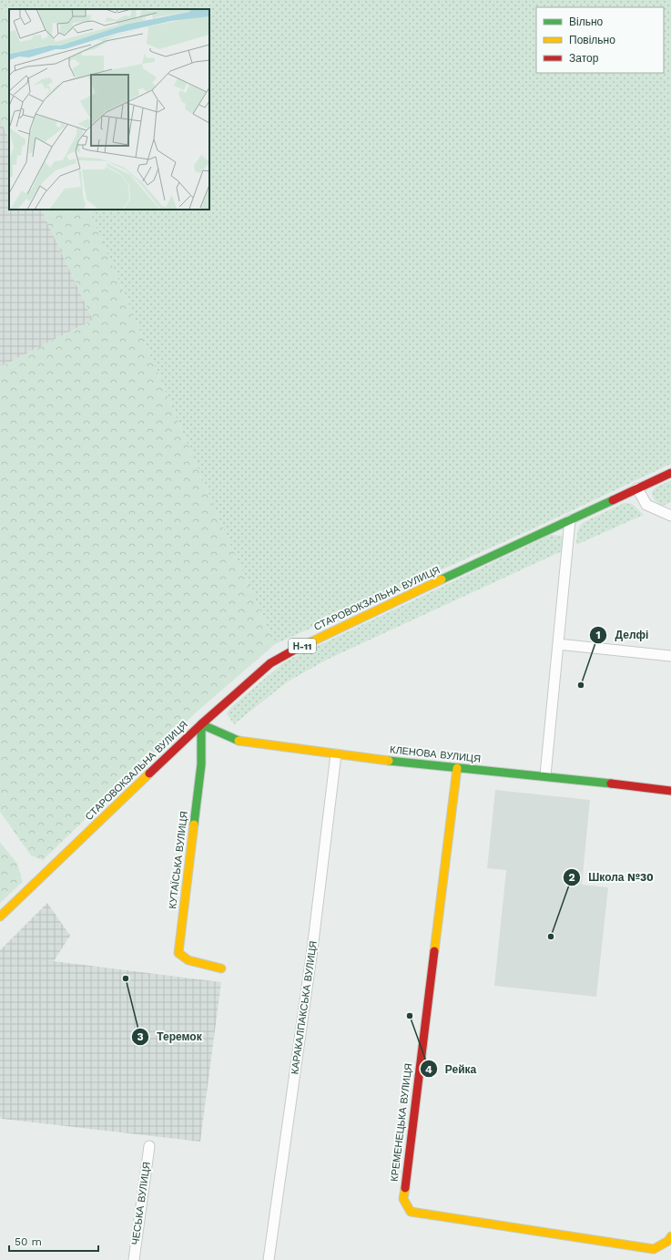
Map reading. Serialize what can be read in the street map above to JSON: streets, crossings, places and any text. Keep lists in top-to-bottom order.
{
  "streets": {
    "street": [
      "СТАРОВОКЗАЛЬНА ВУЛИЦЯ",
      "Н-11",
      "КЛЕНОВА ВУЛИЦЯ",
      "КУТАЇСЬКА ВУЛИЦЯ",
      "КАРАКАЛПАКСЬКА ВУЛИЦЯ",
      "КРЕМЕНЕЦЬКА ВУЛИЦЯ",
      "ЧЕСЬКА ВУЛИЦЯ"
    ]
  },
  "crossings": [
    ["СТАРОВОКЗАЛЬНА ВУЛИЦЯ", "КЛЕНОВА ВУЛИЦЯ"],
    ["СТАРОВОКЗАЛЬНА ВУЛИЦЯ", "КУТАЇСЬКА ВУЛИЦЯ"],
    ["КЛЕНОВА ВУЛИЦЯ", "КУТАЇСЬКА ВУЛИЦЯ"],
    ["КЛЕНОВА ВУЛИЦЯ", "КАРАКАЛПАКСЬКА ВУЛИЦЯ"],
    ["КЛЕНОВА ВУЛИЦЯ", "КРЕМЕНЕЦЬКА ВУЛИЦЯ"]
  ],
  "places": [
    "Делфі",
    "Школа №30",
    "Теремок",
    "Рейка"
  ],
  "legend": ["Вільно", "Повільно", "Затор"],
  "scale_bar": "50 m"
}
